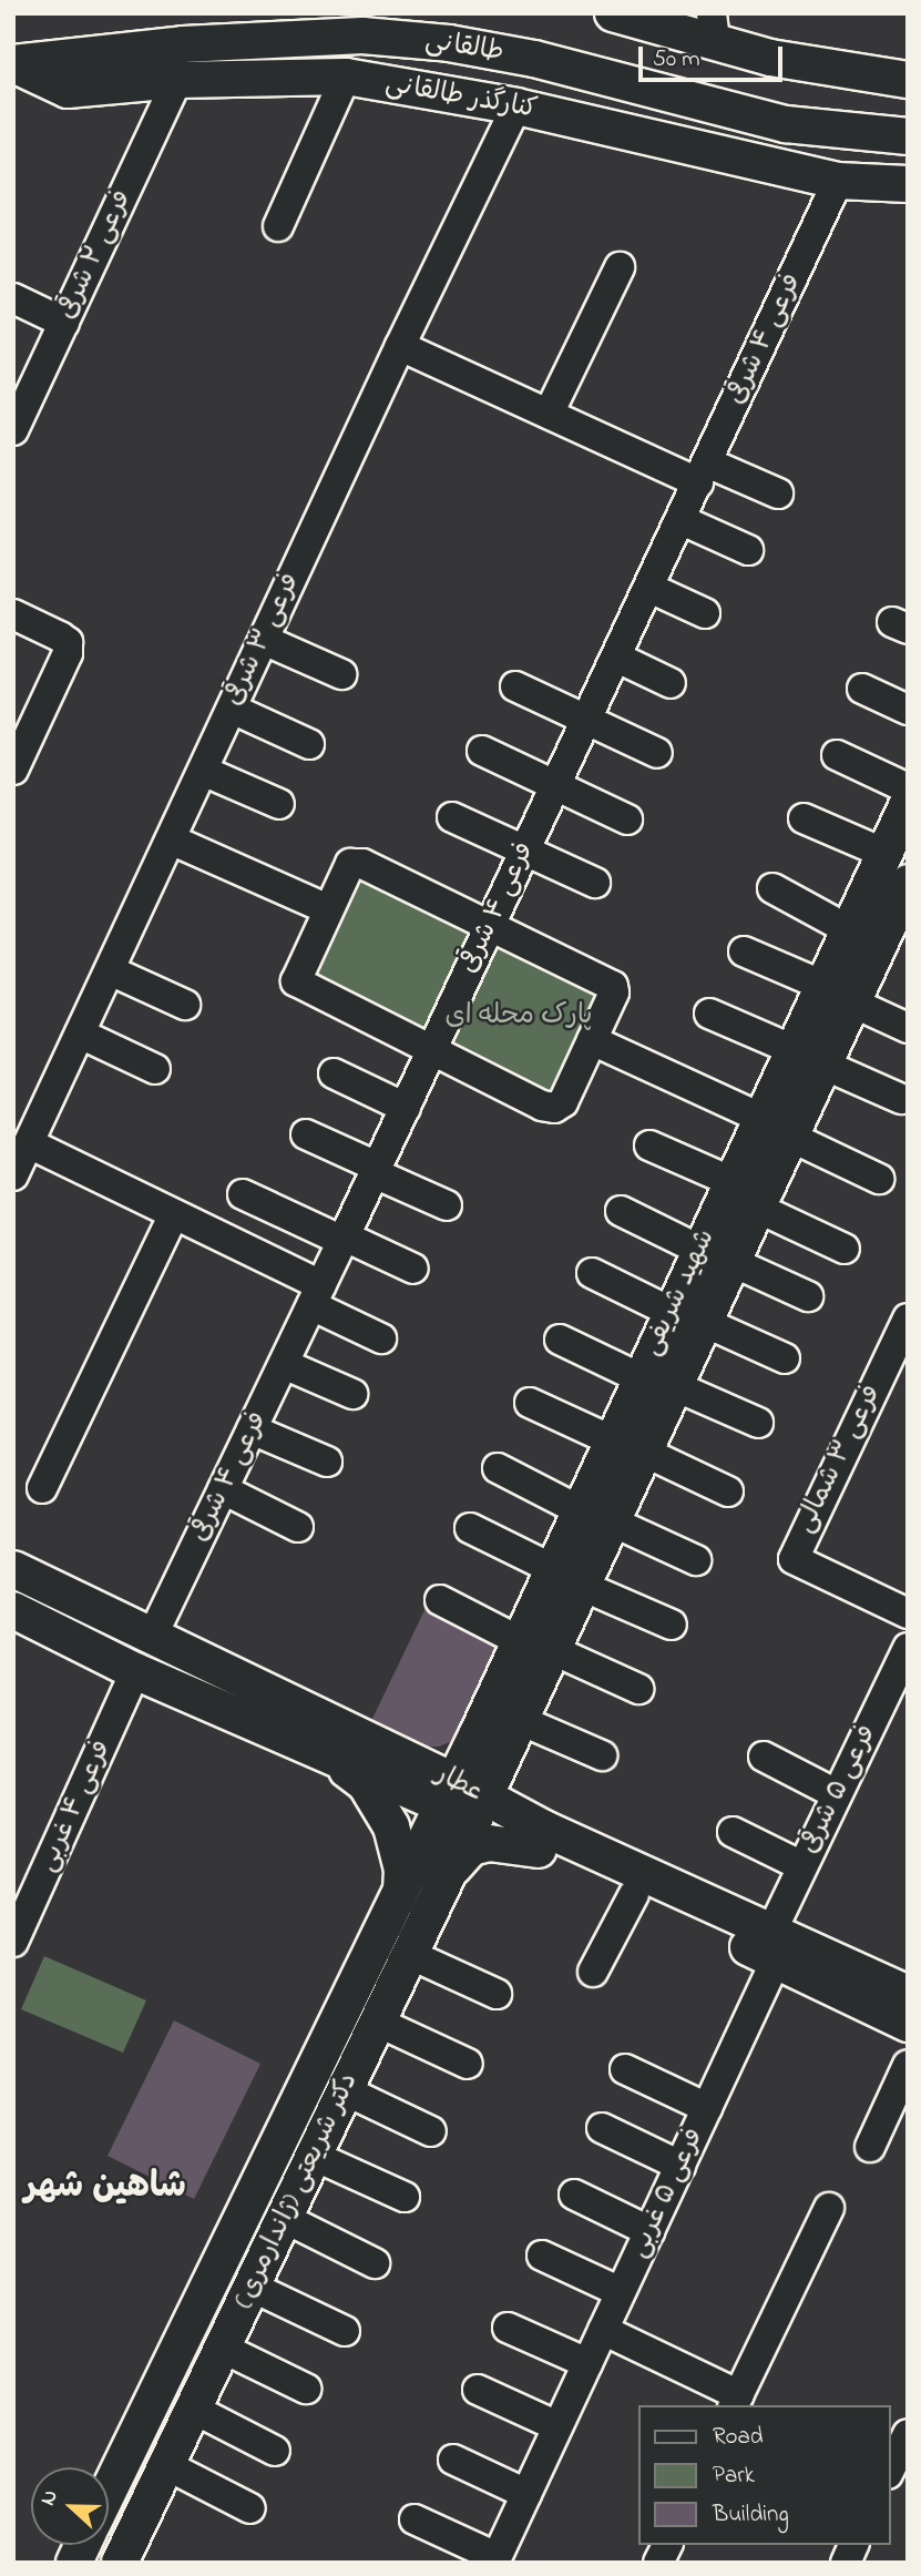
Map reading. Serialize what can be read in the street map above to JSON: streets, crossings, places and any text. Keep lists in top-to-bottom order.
{
  "streets": {
    "main road": [
      "طالقانی",
      "کنارگذر طالقانی",
      "شهید شریفی",
      "عطار",
      "دکتر شریعتی (ژاندارمری)"
    ],
    "street": [
      "فرعی ۲ شرقی",
      "فرعی ۴ شرقی",
      "فرعی ۳ شرقی",
      "فرعی ۳ شمالی",
      "فرعی ۵ شرقی",
      "فرعی ۴ غربی",
      "فرعی ۵ غربی"
    ]
  },
  "crossings": [
    ["طالقانی", "کنارگذر طالقانی"],
    ["کنارگذر طالقانی", "فرعی ۲ شرقی"],
    ["کنارگذر طالقانی", "فرعی ۴ شرقی"],
    ["کنارگذر طالقانی", "فرعی ۳ شرقی"],
    ["فرعی ۴ شرقی", "عطار"],
    ["شهید شریفی", "عطار"],
    ["شهید شریفی", "دکتر شریعتی (ژاندارمری)"],
    ["عطار", "فرعی ۵ شرقی"],
    ["عطار", "فرعی ۴ غربی"],
    ["عطار", "دکتر شریعتی (ژاندارمری)"],
    ["عطار", "فرعی ۵ غربی"],
    ["فرعی ۵ شرقی", "فرعی ۵ غربی"]
  ],
  "districts": ["شاهین شهر"],
  "parks": ["پارک محله ای"],
  "legend": ["Road", "Park", "Building"],
  "scale_bar": "50 m",
  "north": "left"
}
